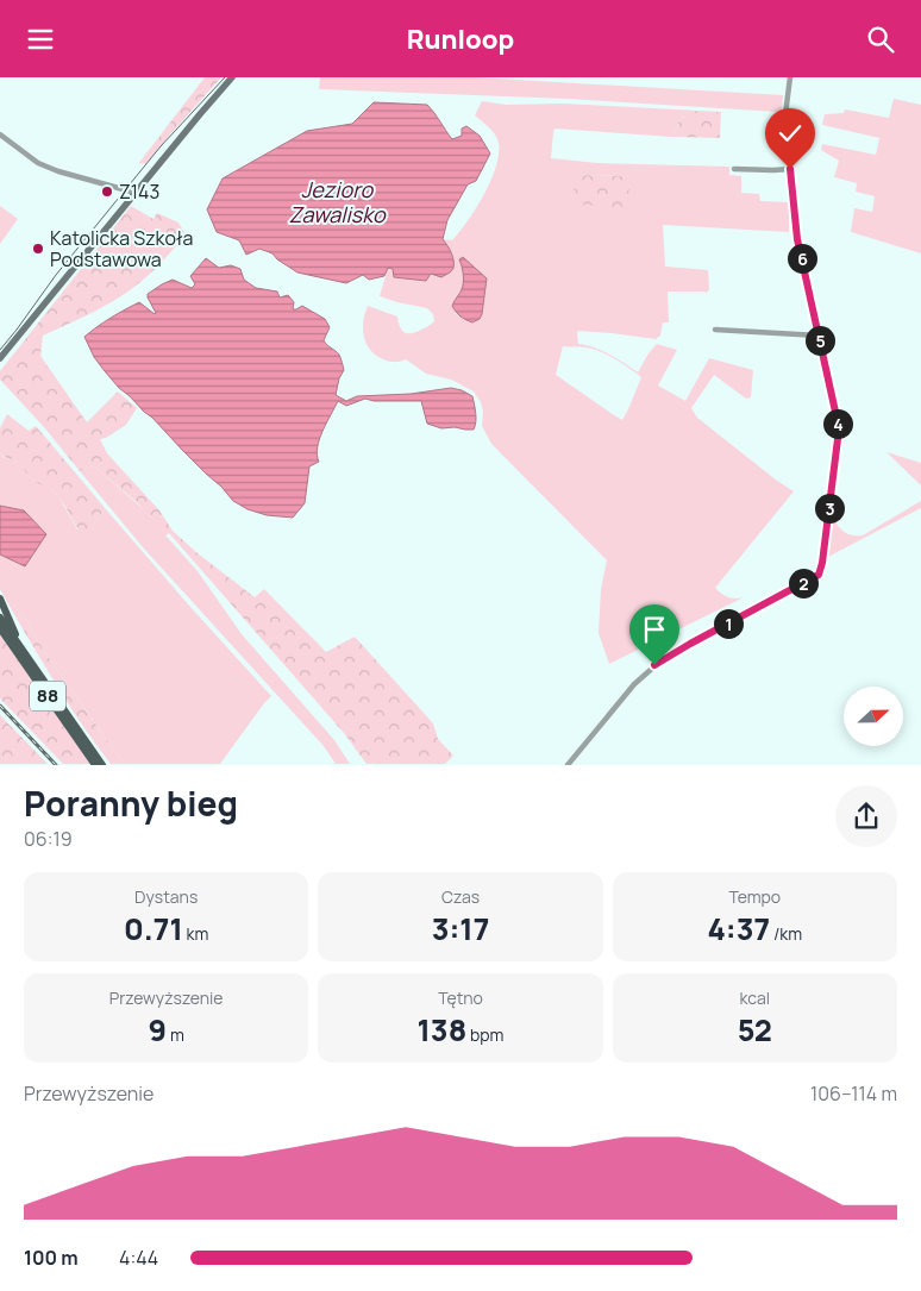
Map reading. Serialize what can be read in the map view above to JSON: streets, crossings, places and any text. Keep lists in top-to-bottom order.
{
  "streets": {
    "main road": ["88"]
  },
  "water": ["Jezioro Zawalisko"],
  "places": ["Z143", "Katolicka Szkoła Podstawowa"],
  "north": "right",
  "page": {
    "header": "Runloop",
    "pins": [
      "6",
      "5",
      "4",
      "3",
      "2",
      "1"
    ],
    "heading": ["Poranny bieg", "06:19"],
    "stats": [
      ["Dystans", "0.71 km"],
      ["Czas", "3:17"],
      ["Tempo", "4:37 /km"],
      ["Przewyższenie", "9 m"],
      ["Tętno", "138 bpm"],
      ["kcal", "52"]
    ],
    "chart": ["Przewyższenie", "106–114 m"],
    "list": [
      {
        "name": "100 m",
        "note": "4:44"
      }
    ]
  }
}
